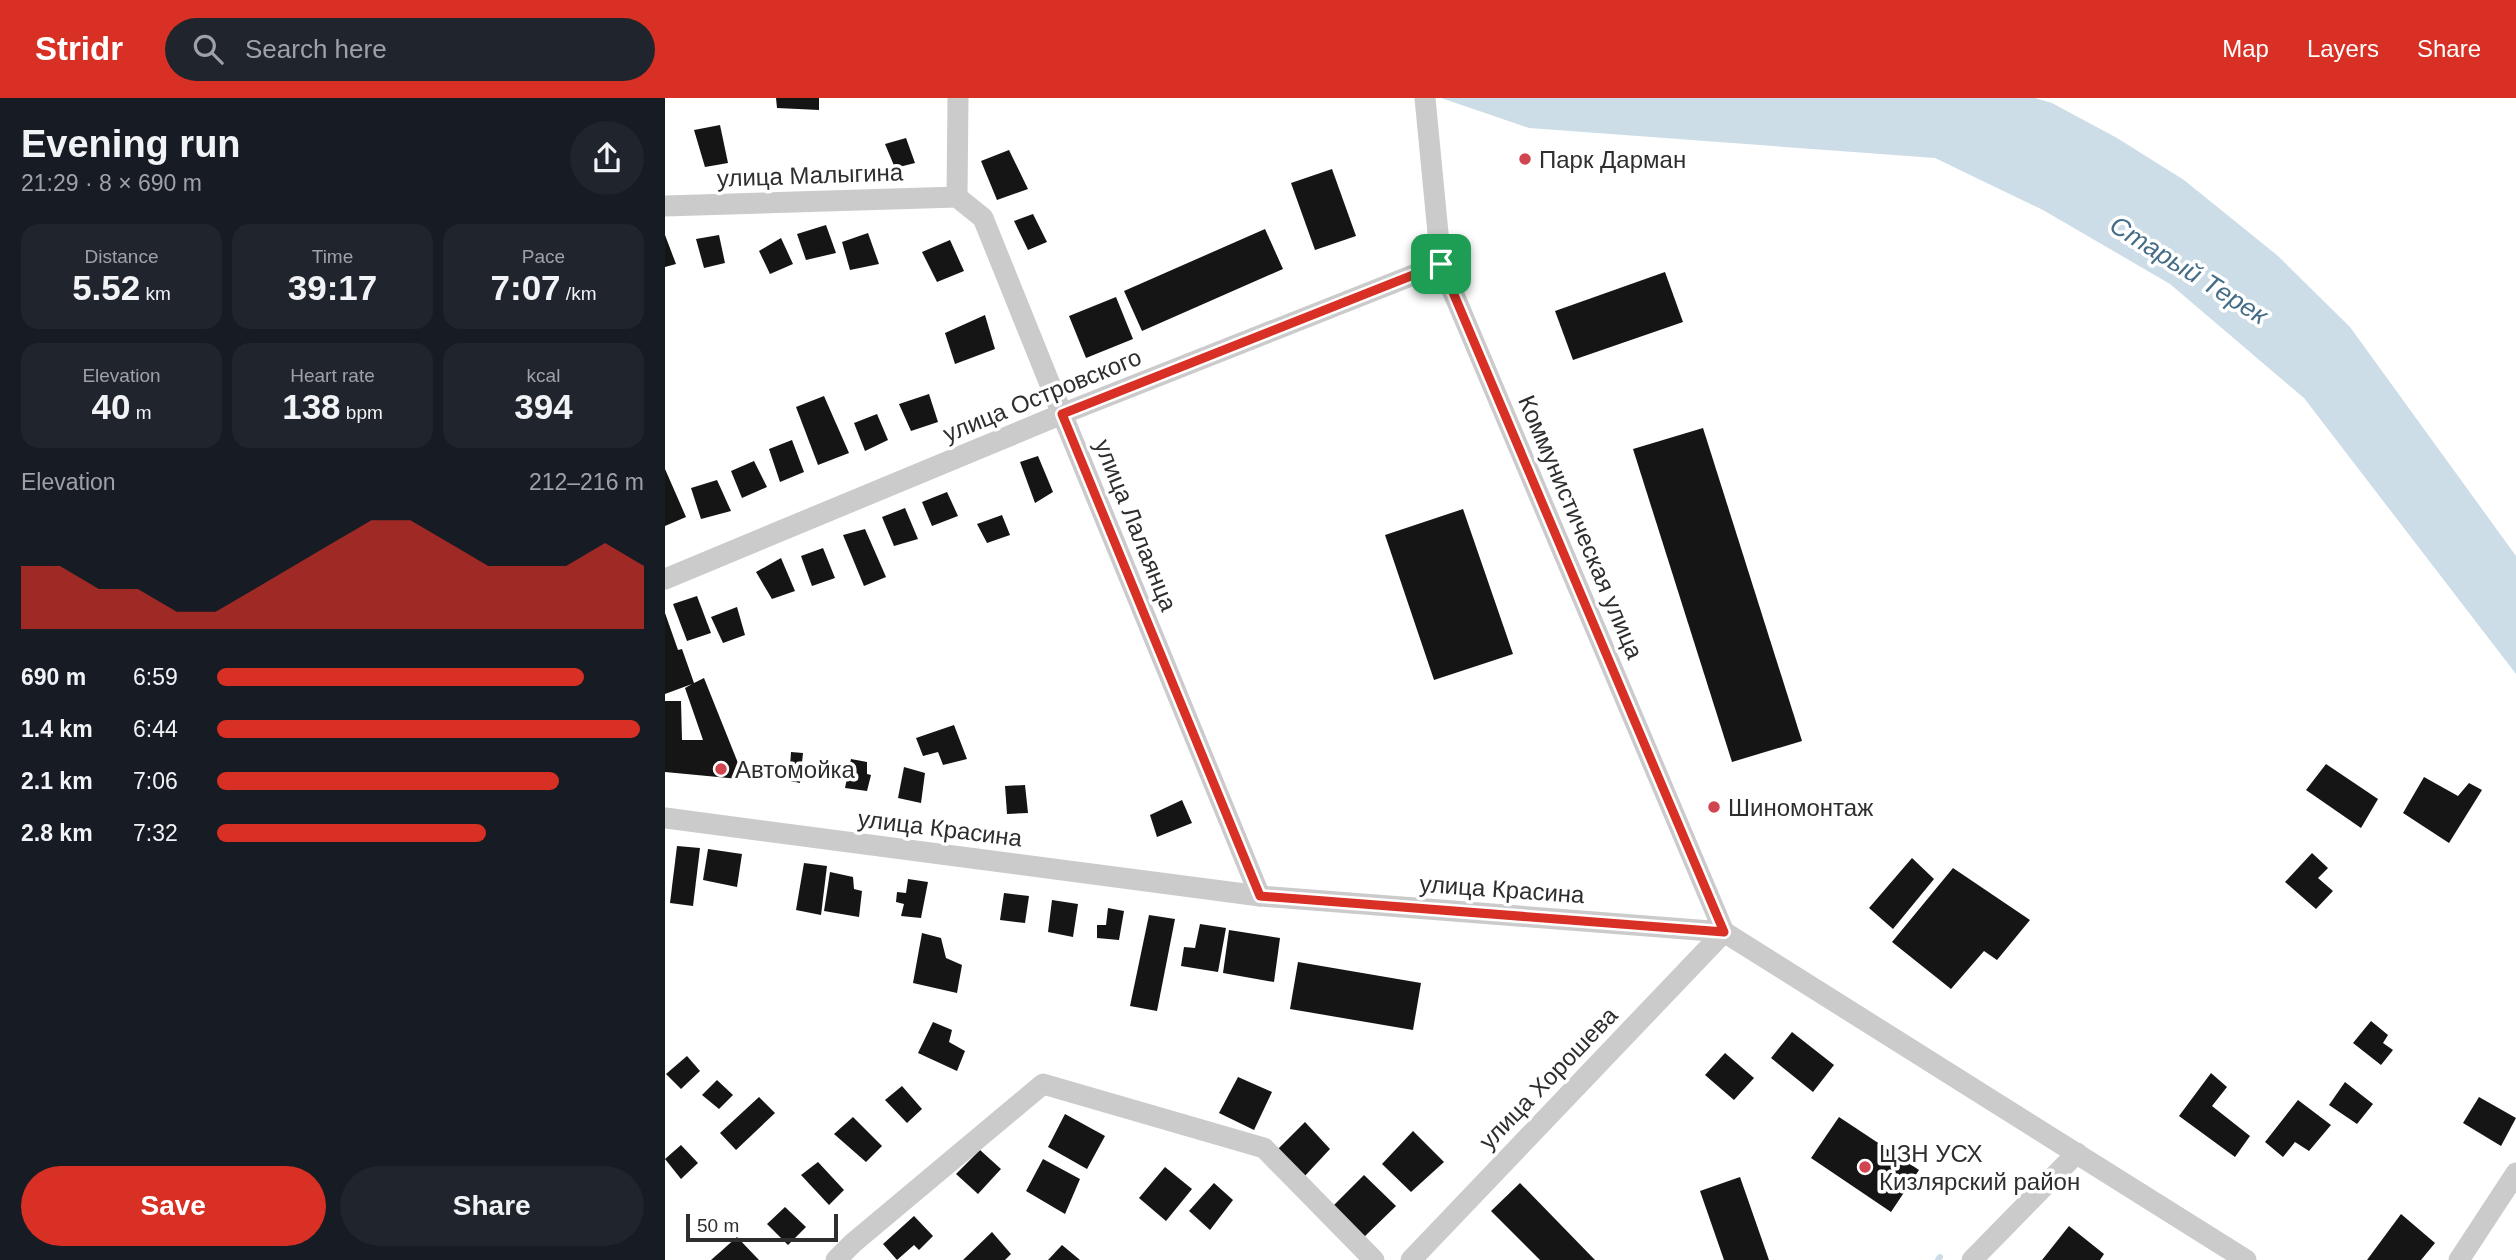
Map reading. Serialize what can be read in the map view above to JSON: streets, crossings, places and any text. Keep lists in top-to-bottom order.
{
  "streets": {
    "street": [
      "улица Малыгина",
      "улица Островского",
      "улица Лалаянца",
      "Коммунистическая улица",
      "улица Красина",
      "улица Хорошева"
    ]
  },
  "crossings": [
    ["улица Малыгина", "улица Лалаянца"],
    ["улица Островского", "улица Лалаянца"],
    ["улица Островского", "Коммунистическая улица"],
    ["улица Лалаянца", "улица Красина"],
    ["Коммунистическая улица", "улица Красина"],
    ["Коммунистическая улица", "улица Хорошева"],
    ["улица Красина", "улица Хорошева"]
  ],
  "water": ["Старый Терек"],
  "places": [
    "Парк Дарман",
    "Автомойка",
    "Шиномонтаж",
    "ЦЗН УСХ Кизлярский район"
  ],
  "scale_bar": "50 m",
  "page": {
    "header": "Stridr",
    "search": "Search here",
    "nav": ["Map", "Layers", "Share"],
    "heading": ["Evening run", "21:29 · 8 × 690 m"],
    "stats": [
      ["Distance", "5.52 km"],
      ["Time", "39:17"],
      ["Pace", "7:07 /km"],
      ["Elevation", "40 m"],
      ["Heart rate", "138 bpm"],
      ["kcal", "394"]
    ],
    "chart": ["Elevation", "212–216 m"],
    "list": [
      {
        "name": "690 m",
        "note": "6:59"
      },
      {
        "name": "1.4 km",
        "note": "6:44"
      },
      {
        "name": "2.1 km",
        "note": "7:06"
      },
      {
        "name": "2.8 km",
        "note": "7:32"
      }
    ],
    "buttons": ["Save", "Share"],
    "scale": "50 m"
  }
}
